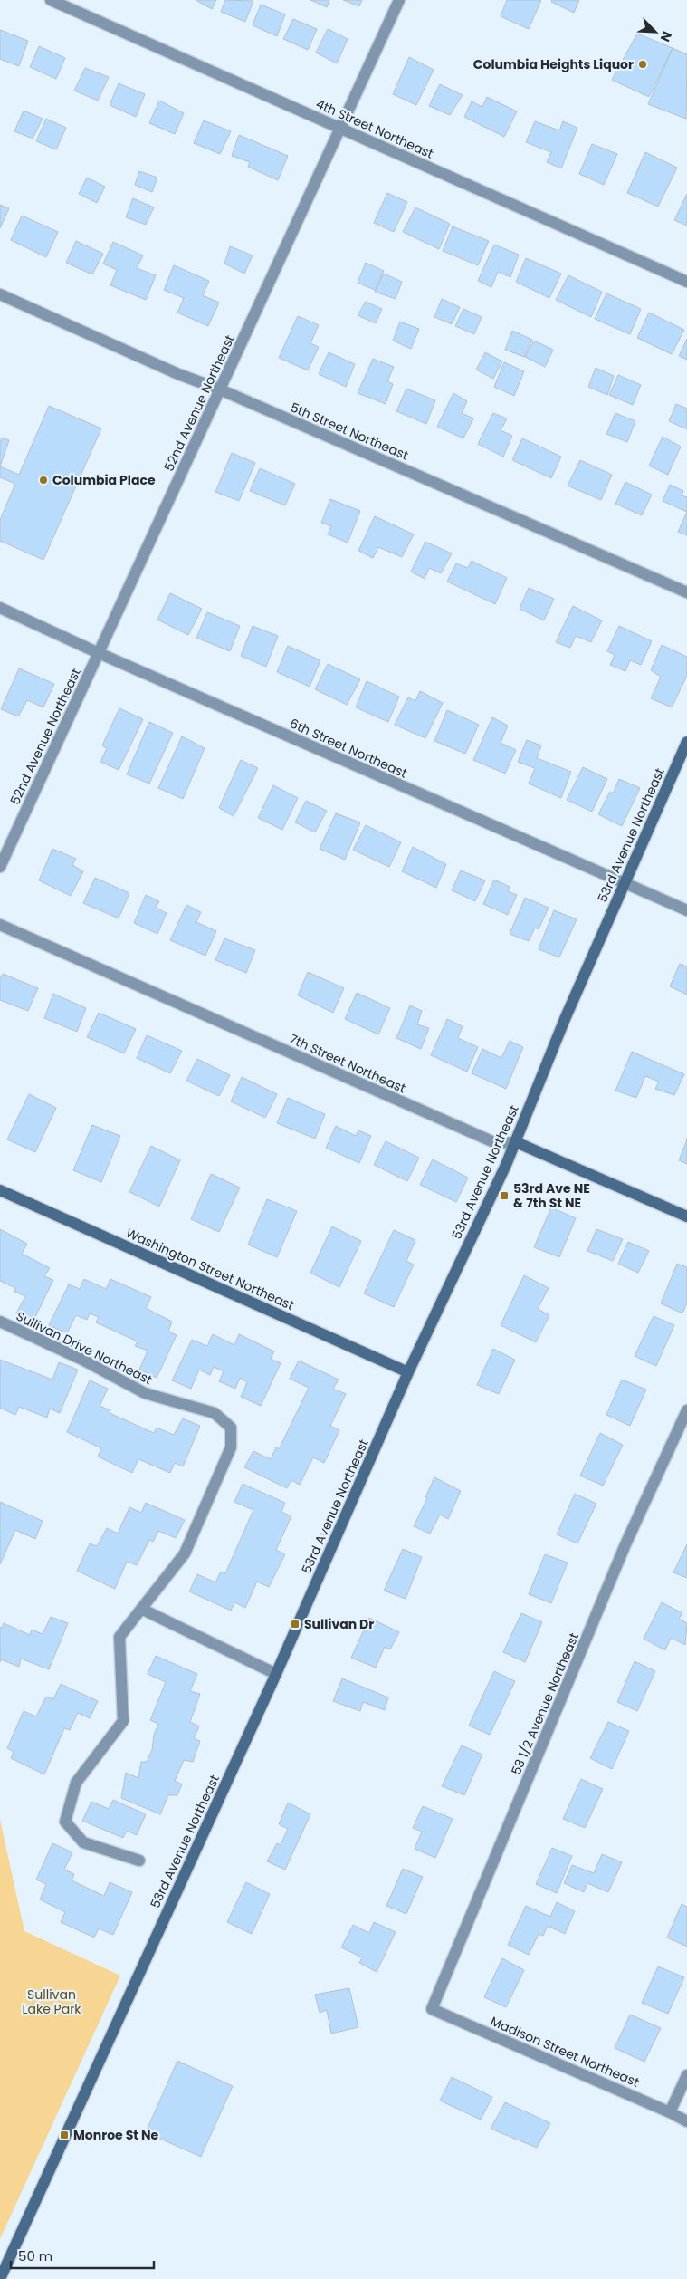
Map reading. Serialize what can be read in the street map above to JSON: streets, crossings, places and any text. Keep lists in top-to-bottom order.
{
  "streets": {
    "street": [
      "4th Street Northeast",
      "52nd Avenue Northeast",
      "5th Street Northeast",
      "6th Street Northeast",
      "53rd Avenue Northeast",
      "7th Street Northeast",
      "Washington Street Northeast",
      "Sullivan Drive Northeast",
      "53 1/2 Avenue Northeast",
      "Madison Street Northeast"
    ]
  },
  "crossings": [
    ["4th Street Northeast", "52nd Avenue Northeast"],
    ["52nd Avenue Northeast", "5th Street Northeast"],
    ["52nd Avenue Northeast", "6th Street Northeast"],
    ["6th Street Northeast", "53rd Avenue Northeast"],
    ["53rd Avenue Northeast", "7th Street Northeast"],
    ["53rd Avenue Northeast", "Washington Street Northeast"],
    ["53 1/2 Avenue Northeast", "Madison Street Northeast"]
  ],
  "parks": ["Sullivan Lake Park"],
  "places": {
    "other": ["Columbia Heights Liquor", "Columbia Place"],
    "transit": ["53rd Ave NE & 7th St NE", "Sullivan Dr", "Monroe St Ne"]
  },
  "scale_bar": "50 m",
  "north": "bottom right"
}
